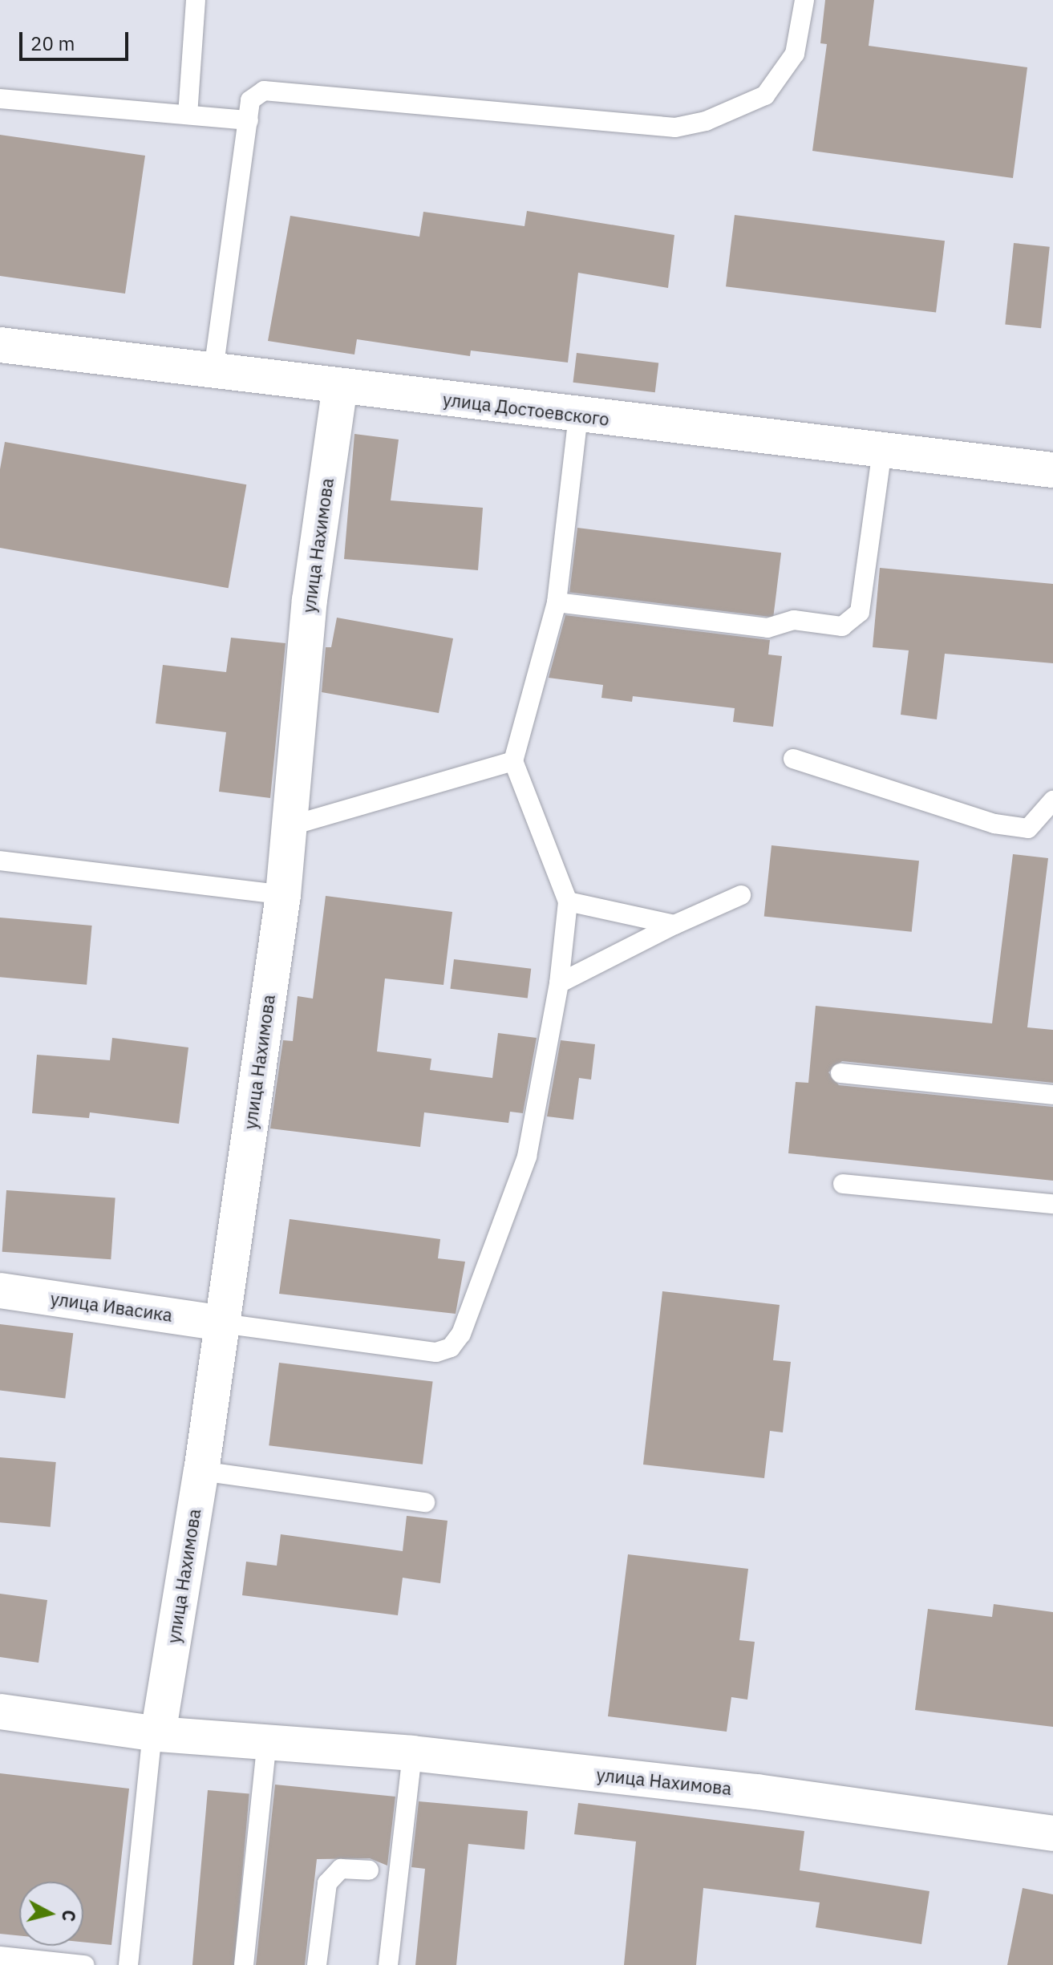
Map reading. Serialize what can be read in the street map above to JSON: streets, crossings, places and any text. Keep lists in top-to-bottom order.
{
  "streets": {
    "street": ["улица Достоевского", "улица Нахимова", "улица Ивасика"]
  },
  "crossings": [
    ["улица Достоевского", "улица Нахимова"],
    ["улица Нахимова", "улица Ивасика"]
  ],
  "scale_bar": "20 m",
  "north": "right"
}
